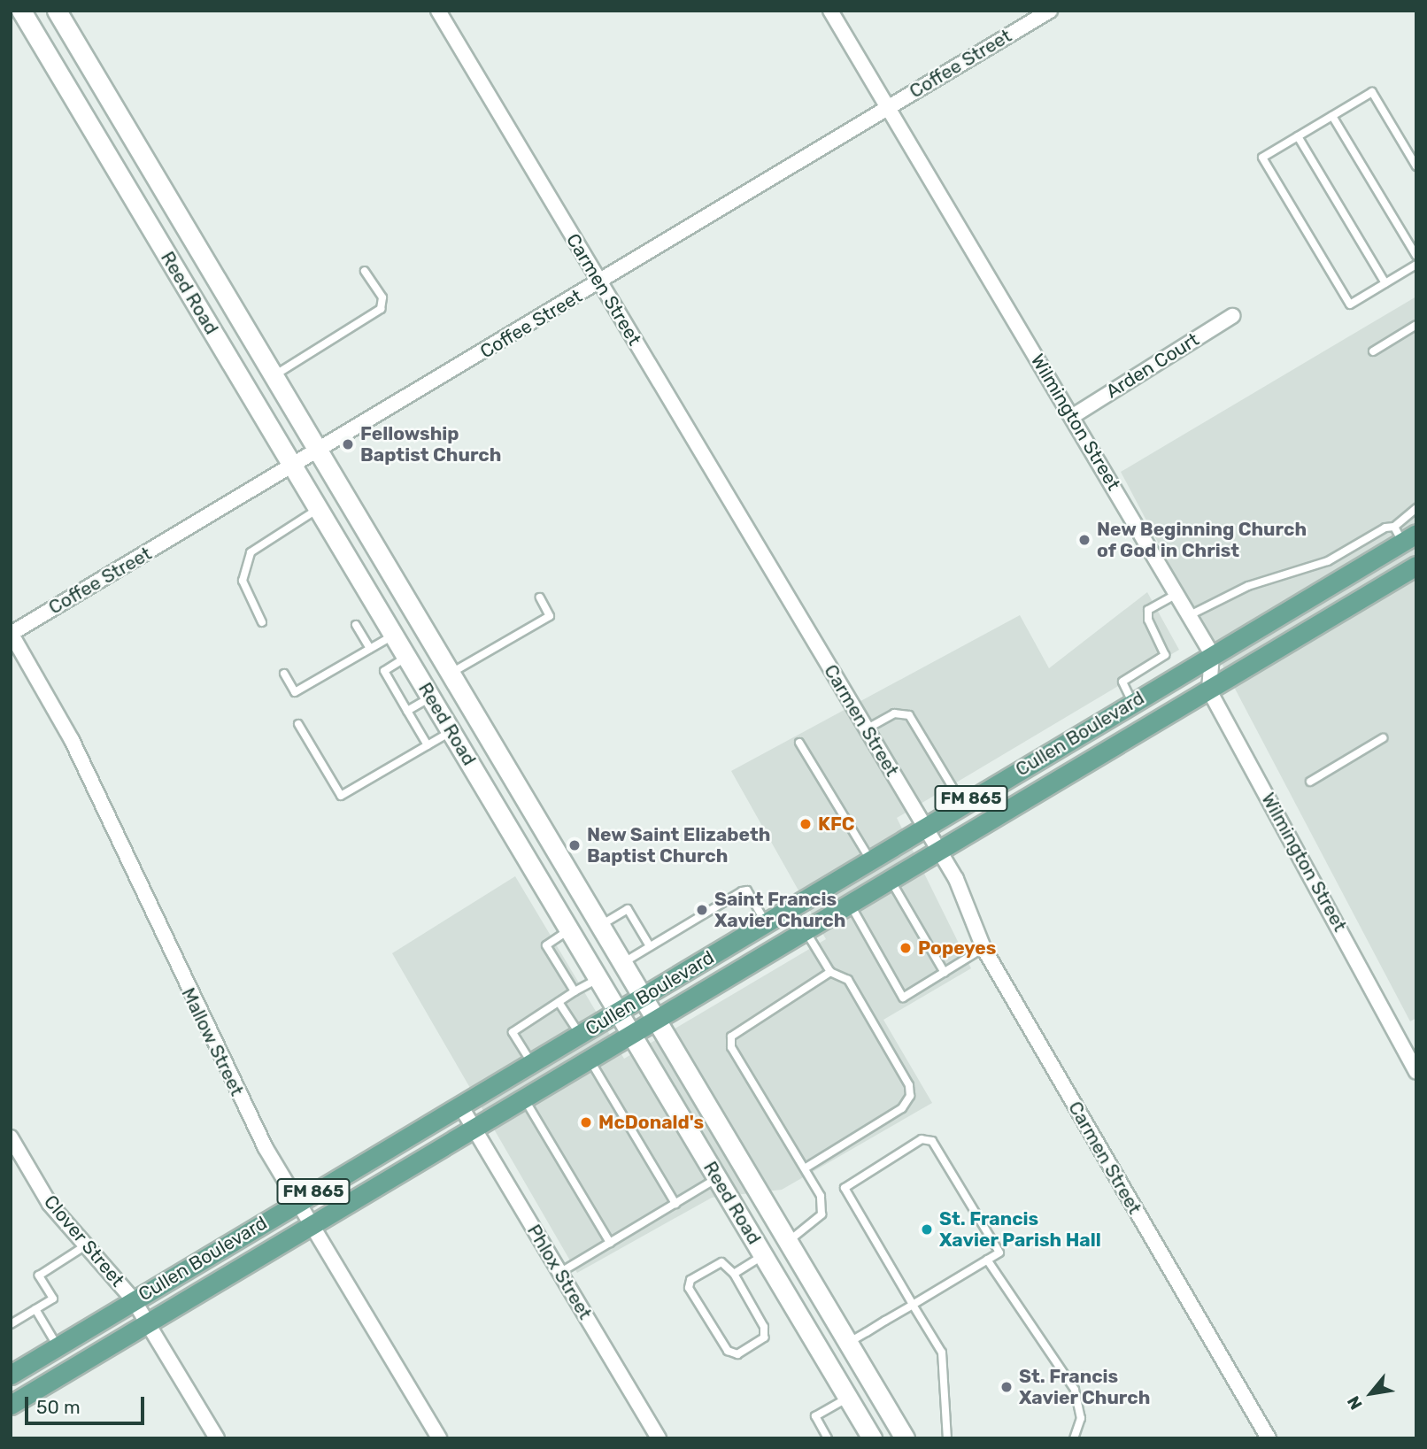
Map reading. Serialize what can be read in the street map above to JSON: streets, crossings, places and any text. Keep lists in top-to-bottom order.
{
  "streets": {
    "main road": ["Cullen Boulevard", "FM 865"],
    "street": [
      "Coffee Street",
      "Carmen Street",
      "Reed Road",
      "Arden Court",
      "Wilmington Street",
      "Mallow Street",
      "Clover Street",
      "Phlox Street"
    ]
  },
  "crossings": [
    ["Coffee Street", "Carmen Street"],
    ["Coffee Street", "Reed Road"],
    ["Coffee Street", "Wilmington Street"],
    ["Coffee Street", "Mallow Street"],
    ["Carmen Street", "Cullen Boulevard"],
    ["Reed Road", "Cullen Boulevard"],
    ["Arden Court", "Wilmington Street"],
    ["Wilmington Street", "Cullen Boulevard"],
    ["Cullen Boulevard", "Mallow Street"],
    ["Cullen Boulevard", "Clover Street"],
    ["Cullen Boulevard", "Phlox Street"]
  ],
  "places": [
    "Fellowship Baptist Church",
    "New Beginning Church of God in Christ",
    "KFC",
    "New Saint Elizabeth Baptist Church",
    "Saint Francis Xavier Church",
    "Popeyes",
    "McDonald's",
    "St. Francis Xavier Parish Hall",
    "St. Francis Xavier Church"
  ],
  "scale_bar": "50 m",
  "north": "bottom left"
}
